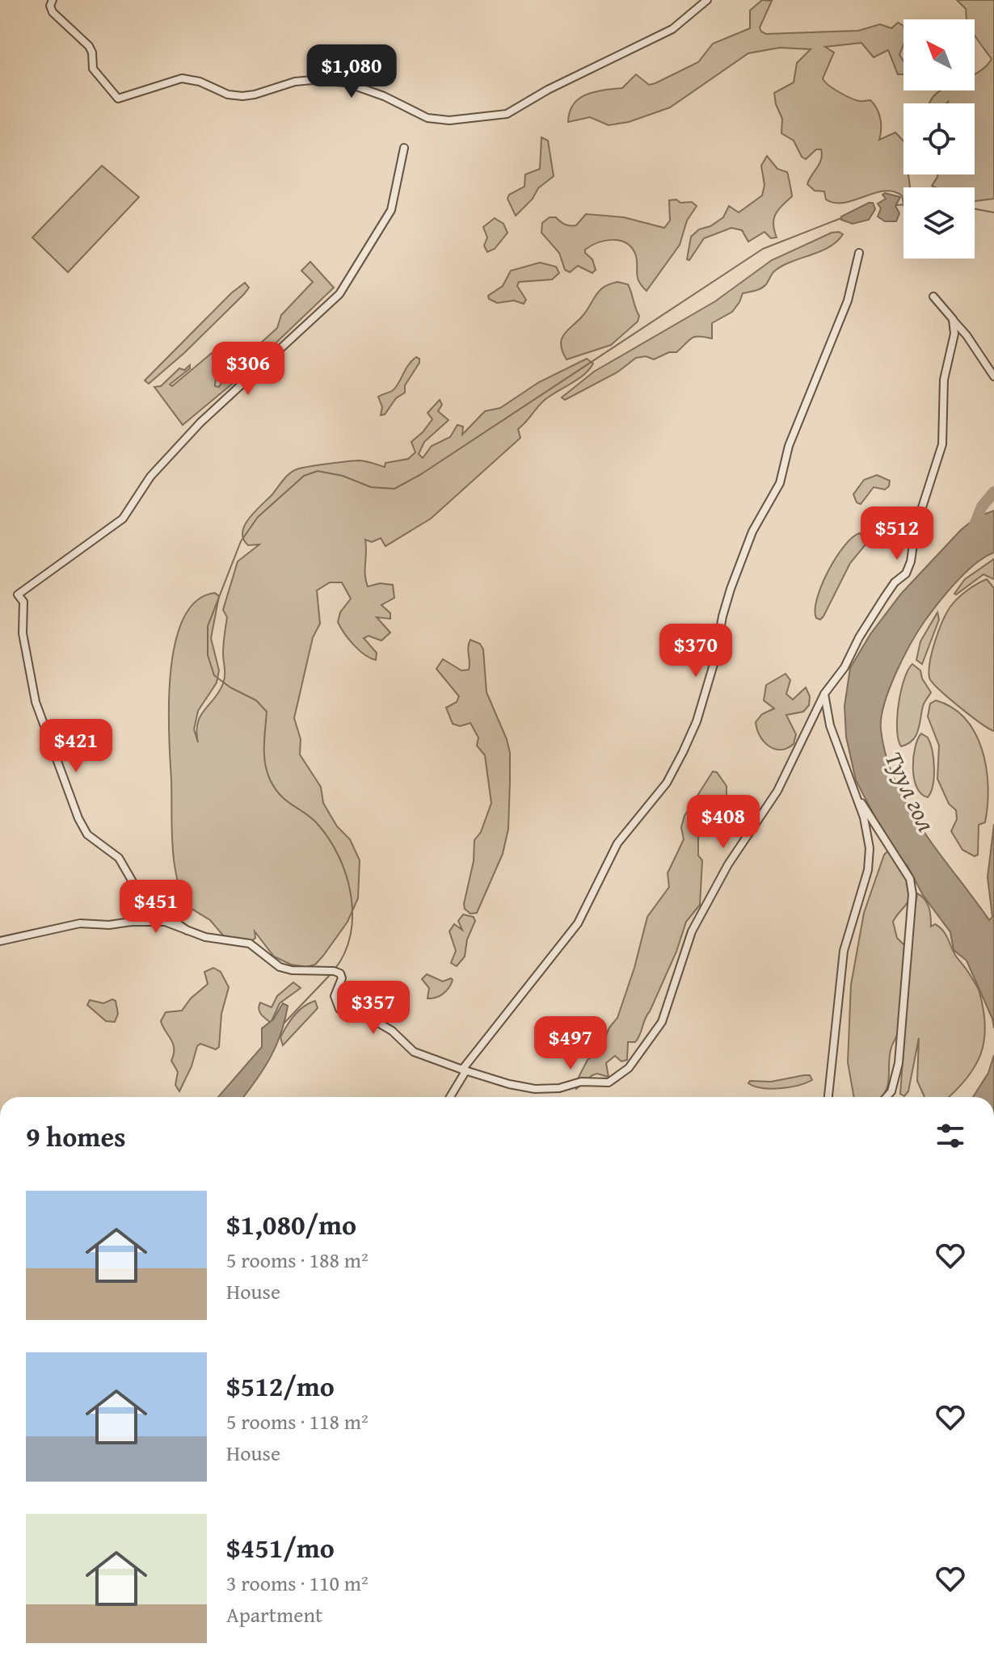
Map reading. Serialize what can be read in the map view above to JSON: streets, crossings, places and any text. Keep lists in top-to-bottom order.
{
  "water": ["Туул гол"],
  "north": "top left",
  "page": {
    "price": [
      "$1,080",
      "$306",
      "$512",
      "$370",
      "$421",
      "$408",
      "$451",
      "$357",
      "$497"
    ],
    "heading": "9 homes",
    "list": [
      {
        "name": "$1,080/mo",
        "note": "5 rooms · 188 m² · House"
      },
      {
        "name": "$512/mo",
        "note": "5 rooms · 118 m² · House"
      },
      {
        "name": "$451/mo",
        "note": "3 rooms · 110 m² · Apartment"
      }
    ]
  }
}
